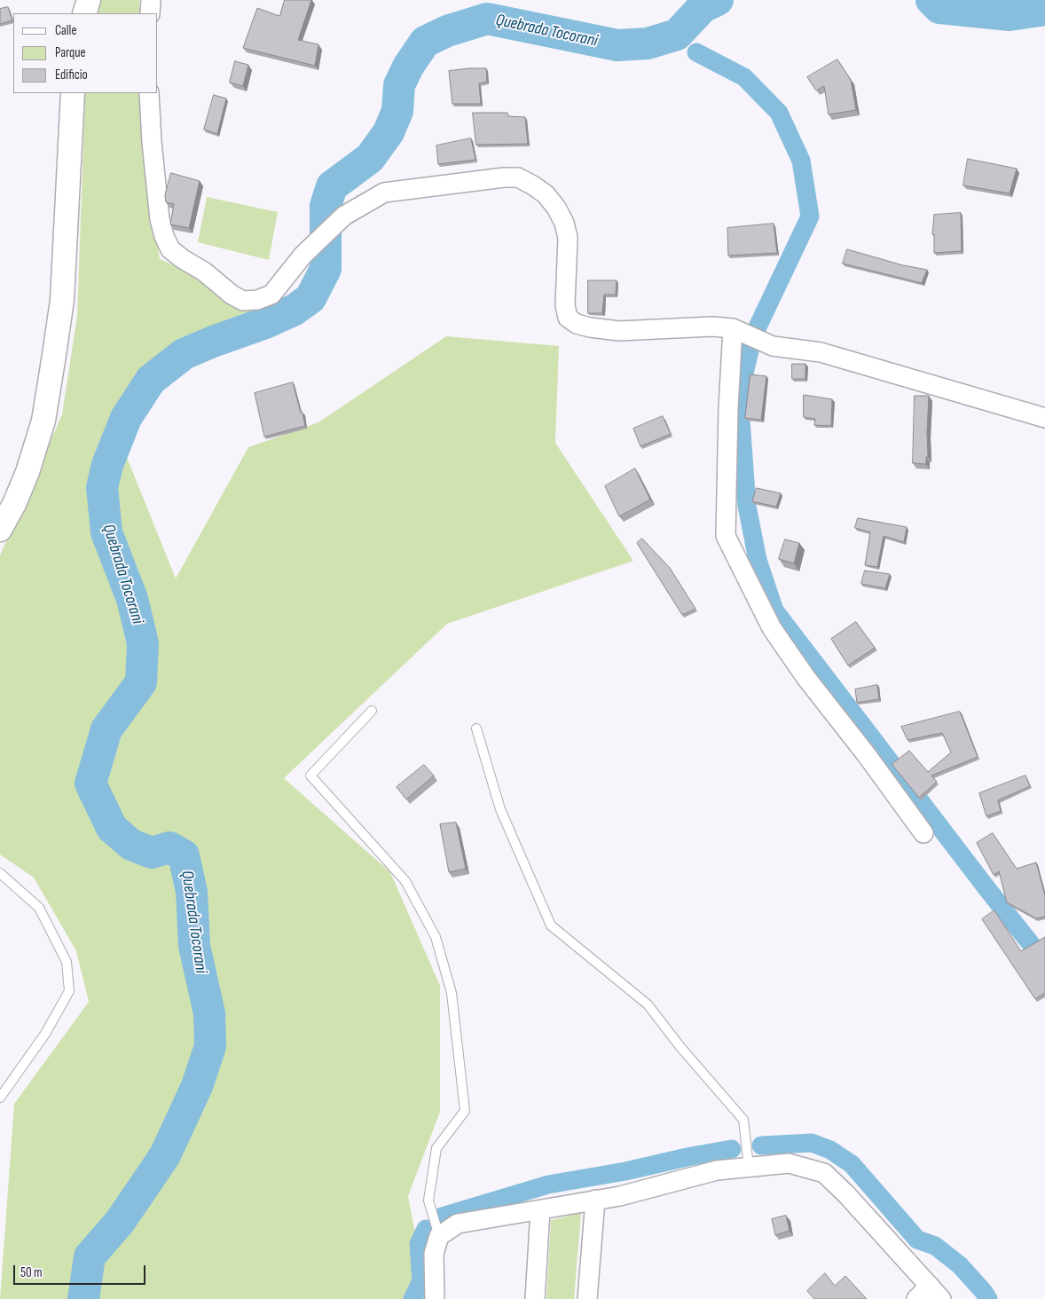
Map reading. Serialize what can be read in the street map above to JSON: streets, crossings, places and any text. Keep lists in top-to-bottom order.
{
  "water": ["Quebrada Tocorani"],
  "legend": ["Calle", "Parque", "Edificio"],
  "scale_bar": "50 m"
}
